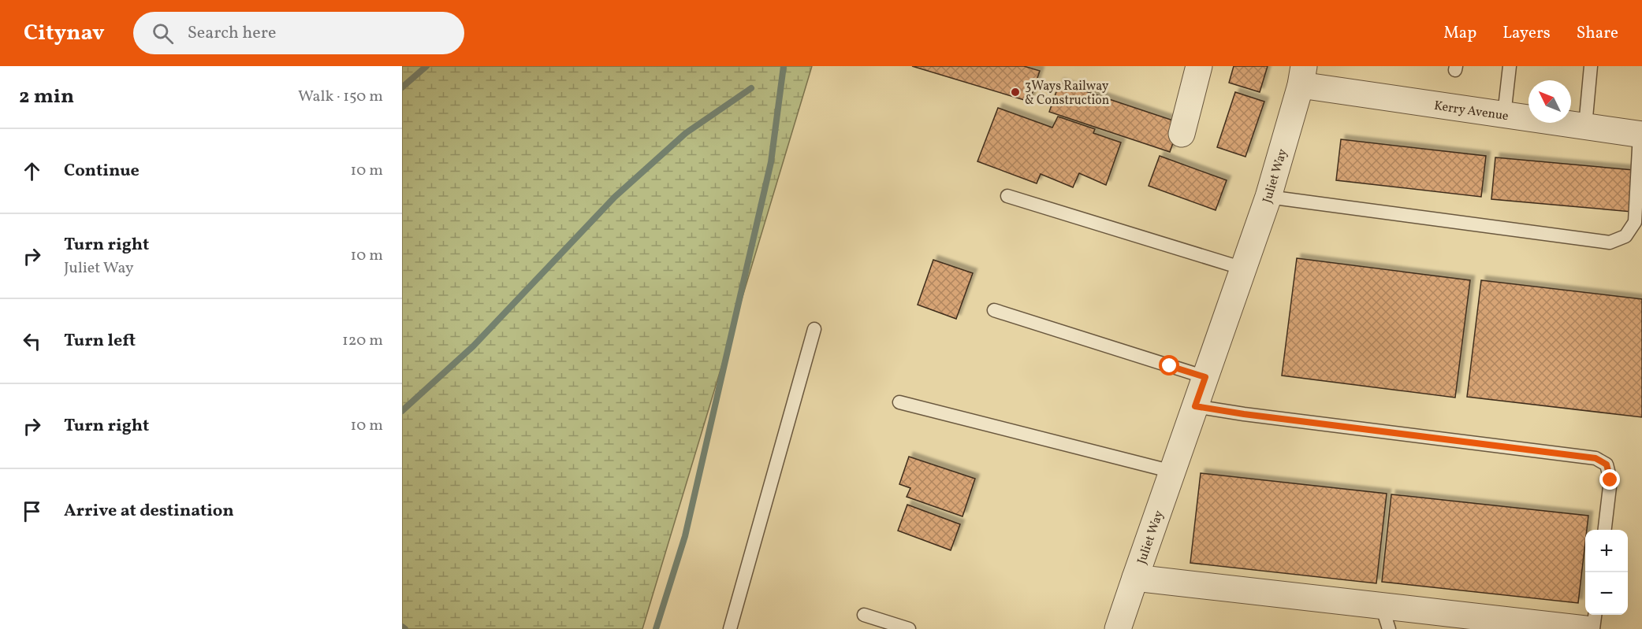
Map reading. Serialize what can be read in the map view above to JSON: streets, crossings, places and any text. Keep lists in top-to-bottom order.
{
  "streets": {
    "street": ["Kerry Avenue", "Juliet Way"]
  },
  "crossings": [
    ["Kerry Avenue", "Juliet Way"]
  ],
  "places": ["3Ways Railway & Construction"],
  "north": "top left",
  "page": {
    "header": "Citynav",
    "search": "Search here",
    "nav": ["Map", "Layers", "Share"],
    "heading": ["2 min", "Walk · 150 m"],
    "list": [
      ["Continue", "10 m"],
      ["Turn right", "Juliet Way", "10 m"],
      ["Turn left", "120 m"],
      ["Turn right", "10 m"],
      "Arrive at destination"
    ],
    "map_buttons": ["+", "−"]
  }
}
